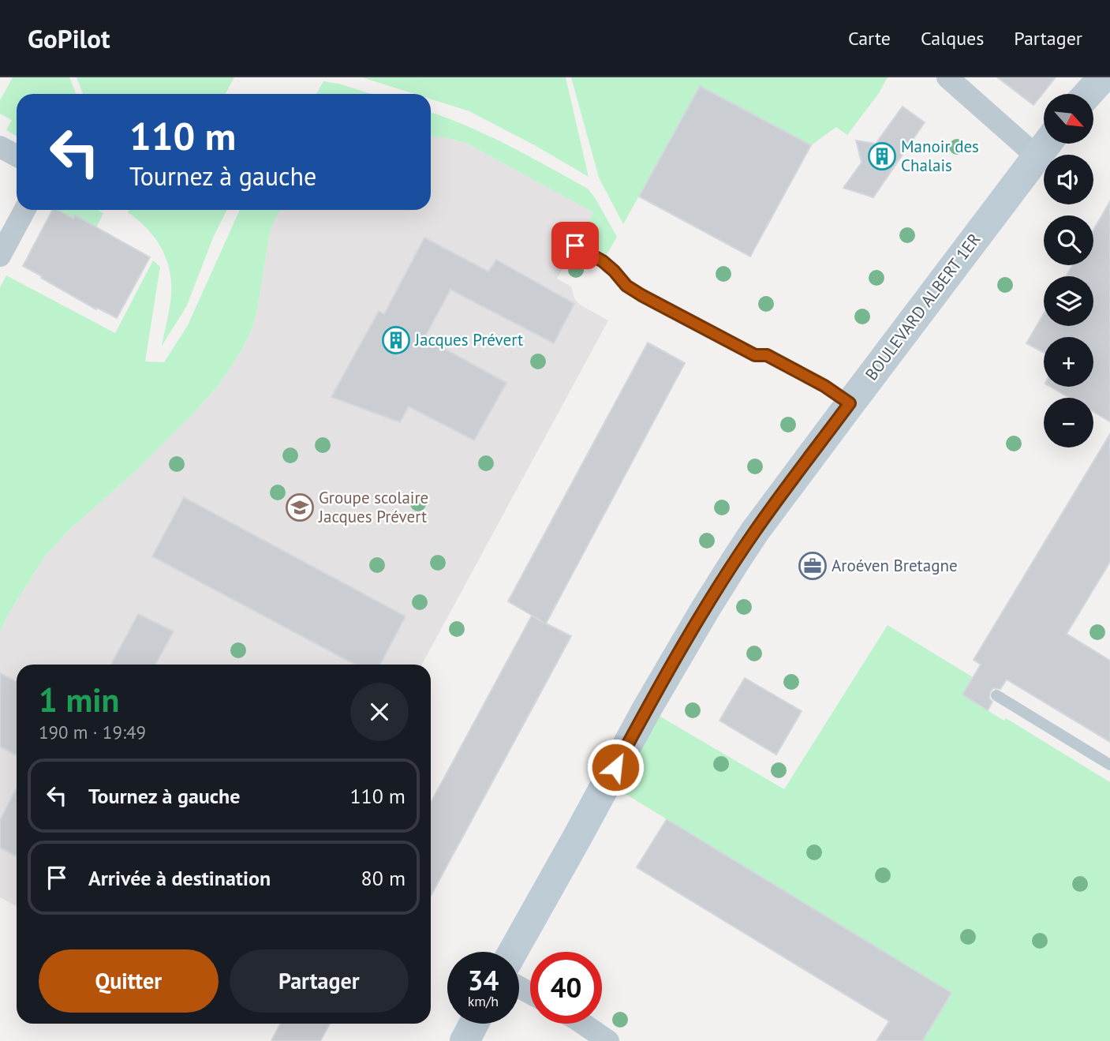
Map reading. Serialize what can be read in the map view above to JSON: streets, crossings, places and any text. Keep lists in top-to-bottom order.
{
  "streets": {
    "street": ["BOULEVARD ALBERT 1ER"]
  },
  "places": {
    "building": ["Manoir des Chalais", "Jacques Prévert"],
    "school or university": ["Groupe scolaire Jacques Prévert"],
    "office": ["Aroéven Bretagne"]
  },
  "north": "bottom right",
  "page": {
    "header": "GoPilot",
    "nav": ["Carte", "Calques", "Partager"],
    "map_buttons": ["+", "−"],
    "turn": ["110 m", "Tournez à gauche"],
    "heading": ["1 min", "190 m · 19:49"],
    "list": [
      {
        "name": "Tournez à gauche",
        "value": "110 m"
      },
      {
        "name": "Arrivée à destination",
        "value": "80 m"
      }
    ],
    "buttons": ["Quitter", "Partager"],
    "speed": "34 km/h",
    "limit": "40"
  }
}
